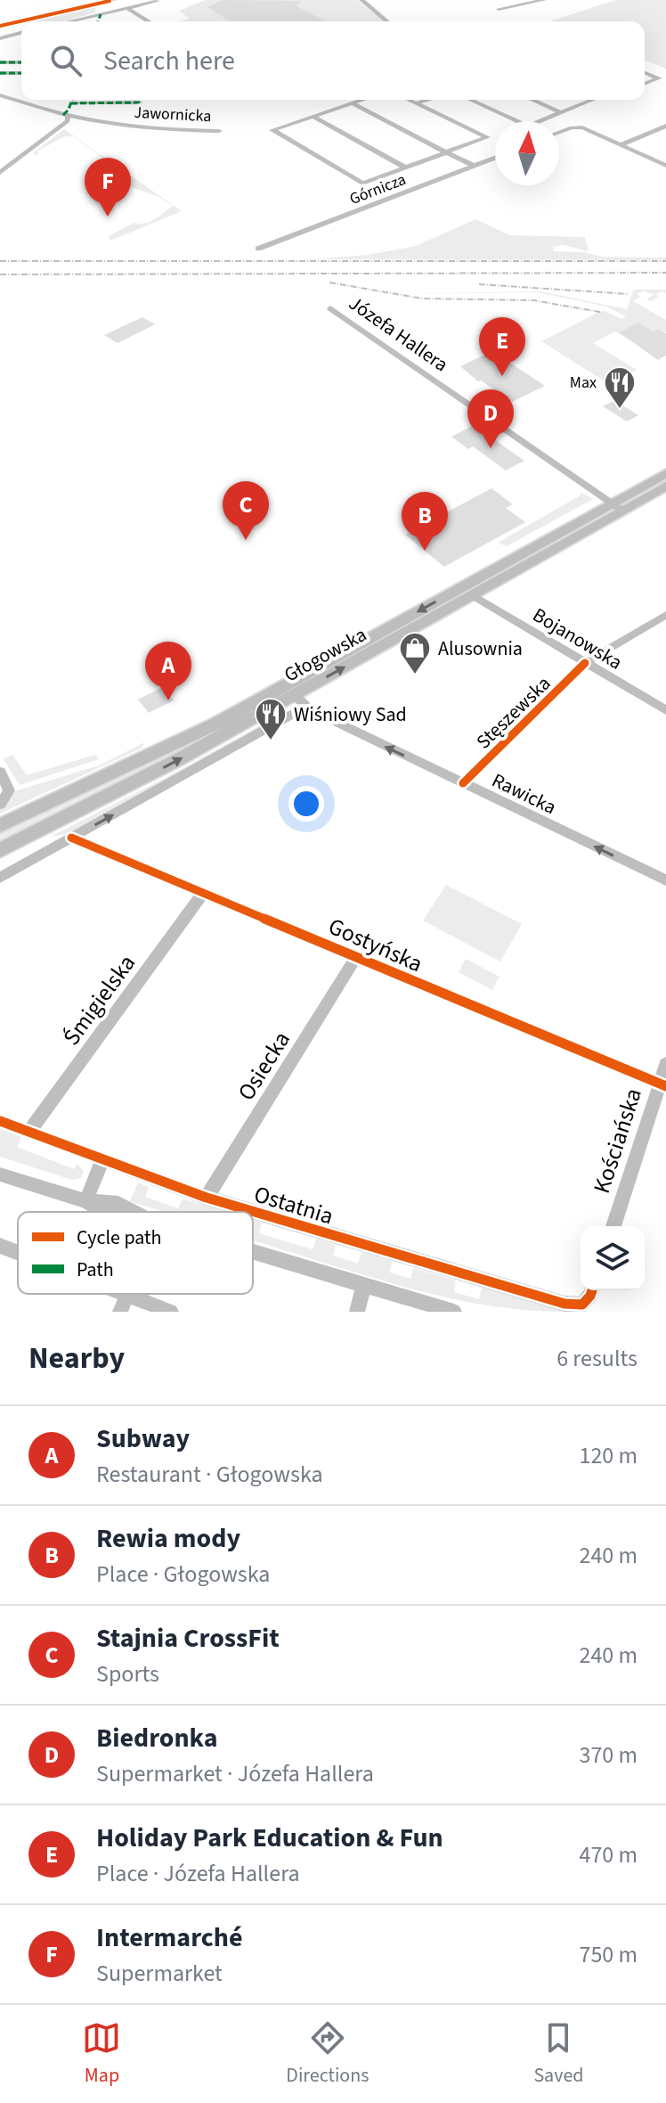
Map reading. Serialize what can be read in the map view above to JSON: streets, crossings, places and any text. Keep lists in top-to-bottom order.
{
  "streets": {
    "main road": ["Głogowska"],
    "street": [
      "Jawornicka",
      "Górnicza",
      "Józefa Hallera",
      "Bojanowska",
      "Stęszewska",
      "Rawicka",
      "Gostyńska",
      "Śmigielska",
      "Osiecka",
      "Kościańska",
      "Ostatnia"
    ]
  },
  "crossings": [
    ["Józefa Hallera", "Głogowska"],
    ["Bojanowska", "Głogowska"],
    ["Bojanowska", "Stęszewska"],
    ["Głogowska", "Rawicka"],
    ["Głogowska", "Gostyńska"],
    ["Stęszewska", "Rawicka"],
    ["Gostyńska", "Śmigielska"],
    ["Gostyńska", "Osiecka"],
    ["Gostyńska", "Kościańska"],
    ["Śmigielska", "Ostatnia"],
    ["Osiecka", "Ostatnia"]
  ],
  "one_way": ["Rawicka"],
  "places": {
    "restaurant": ["Max", "Wiśniowy Sad"],
    "shop": ["Alusownia"]
  },
  "legend": ["Cycle path", "Path"],
  "north": "top",
  "page": {
    "search": "Search here",
    "pins": [
      "F",
      "E",
      "D",
      "C",
      "B",
      "A"
    ],
    "heading": ["Nearby", "6 results"],
    "list": [
      {
        "mark": "A",
        "name": "Subway",
        "note": "Restaurant · Głogowska",
        "value": "120 m"
      },
      {
        "mark": "B",
        "name": "Rewia mody",
        "note": "Place · Głogowska",
        "value": "240 m"
      },
      {
        "mark": "C",
        "name": "Stajnia CrossFit",
        "note": "Sports",
        "value": "240 m"
      },
      {
        "mark": "D",
        "name": "Biedronka",
        "note": "Supermarket · Józefa Hallera",
        "value": "370 m"
      },
      {
        "mark": "E",
        "name": "Holiday Park Education & Fun",
        "note": "Place · Józefa Hallera",
        "value": "470 m"
      },
      {
        "mark": "F",
        "name": "Intermarché",
        "note": "Supermarket",
        "value": "750 m"
      }
    ],
    "nav": ["Map", "Directions", "Saved"]
  }
}
